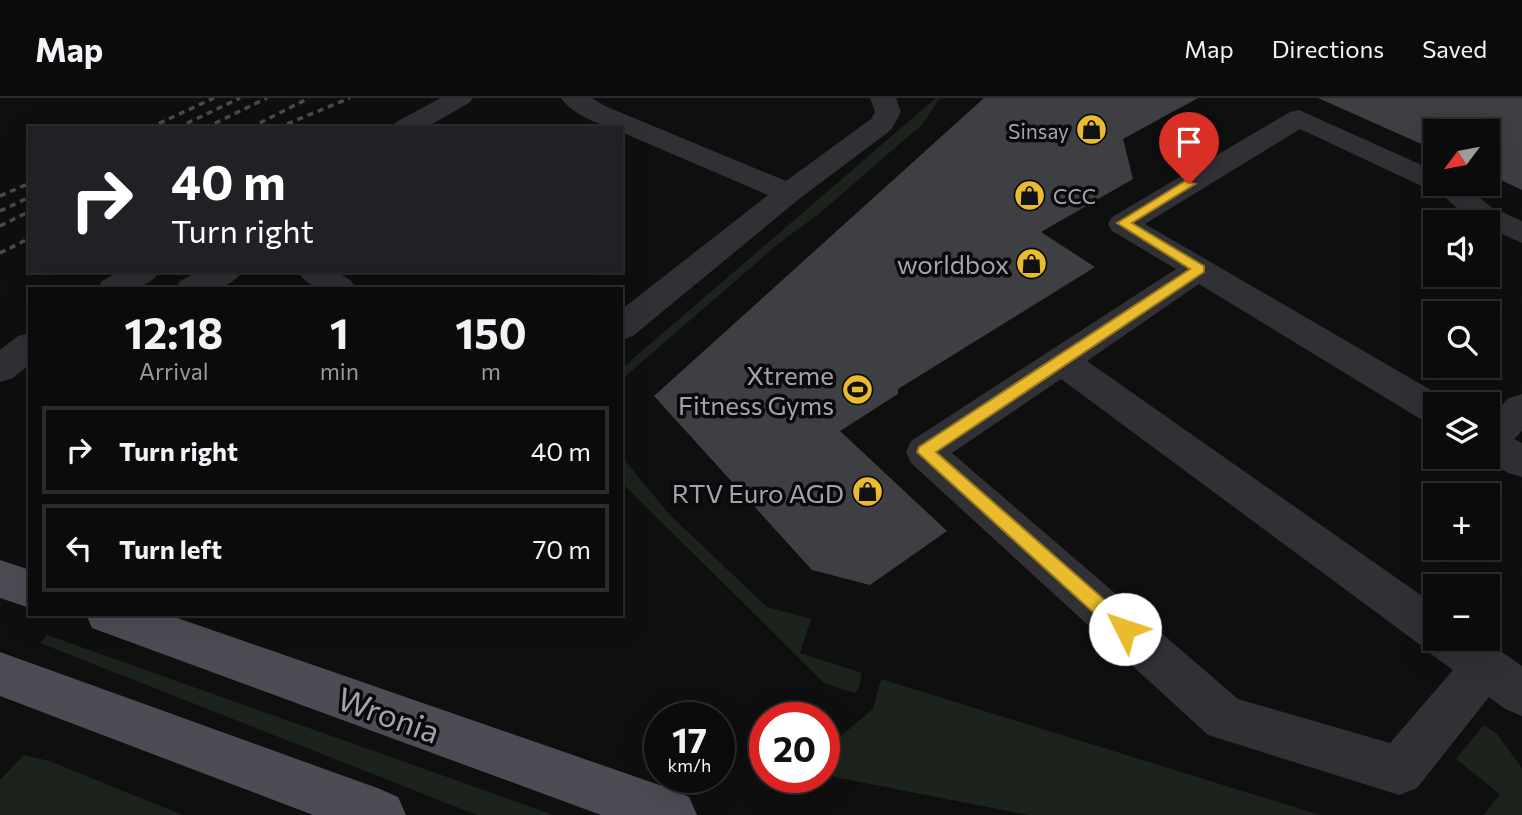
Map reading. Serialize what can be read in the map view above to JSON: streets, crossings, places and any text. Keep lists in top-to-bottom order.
{
  "streets": {
    "main road": ["Wronia"]
  },
  "places": {
    "shop": [
      "Sinsay",
      "CCC",
      "worldbox",
      "RTV Euro AGD"
    ],
    "sports": ["Xtreme Fitness Gyms"]
  },
  "north": "bottom left",
  "page": {
    "header": "Map",
    "nav": ["Map", "Directions", "Saved"],
    "map_buttons": ["+", "−"],
    "turn": ["40 m", "Turn right"],
    "eta": [
      "12:18",
      "Arrival",
      "1",
      "min",
      "150",
      "m"
    ],
    "list": [
      {
        "name": "Turn right",
        "value": "40 m"
      },
      {
        "name": "Turn left",
        "value": "70 m"
      }
    ],
    "speed": "17 km/h",
    "limit": "20"
  }
}
